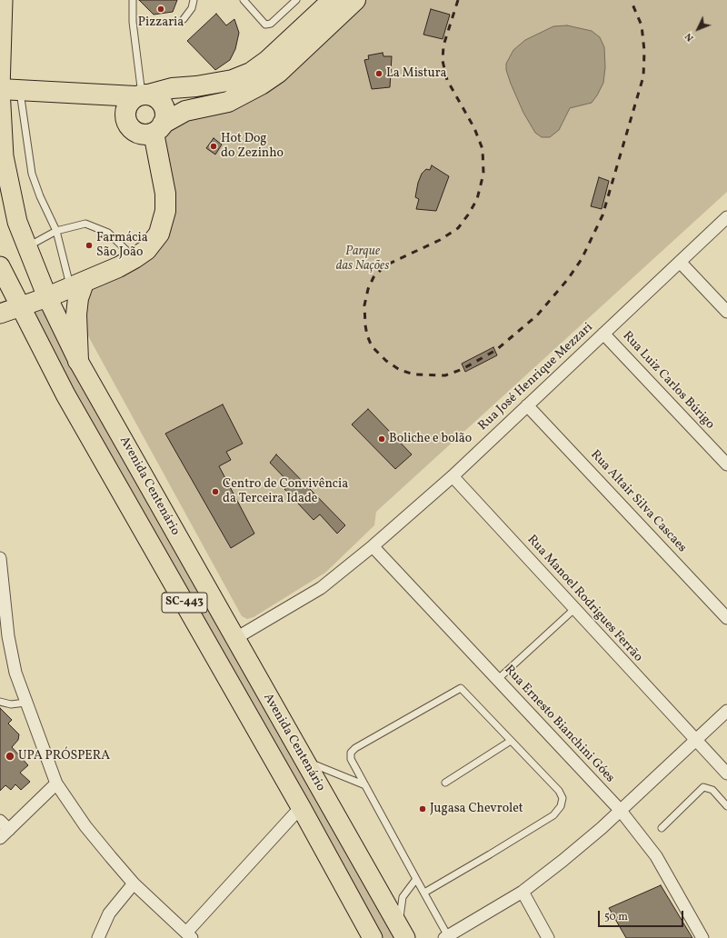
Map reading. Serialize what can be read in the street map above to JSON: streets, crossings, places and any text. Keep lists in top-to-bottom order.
{
  "streets": {
    "main road": ["Avenida Centenário", "SC-443"],
    "street": [
      "Rua José Henrique Mezzari",
      "Rua Luiz Carlos Búrigo",
      "Rua Altair Silva Cascaes",
      "Rua Manoel Rodrigues Ferrão",
      "Rua Ernesto Bianchini Góes"
    ]
  },
  "crossings": [
    ["Rua José Henrique Mezzari", "Rua Luiz Carlos Búrigo"],
    ["Rua José Henrique Mezzari", "Avenida Centenário"],
    ["Rua José Henrique Mezzari", "Rua Altair Silva Cascaes"],
    ["Rua José Henrique Mezzari", "Rua Manoel Rodrigues Ferrão"],
    ["Rua José Henrique Mezzari", "Rua Ernesto Bianchini Góes"]
  ],
  "parks": ["Parque das Nações"],
  "places": [
    "Pizzaria",
    "La Mistura",
    "Hot Dog do Zezinho",
    "Farmácia São João",
    "Boliche e bolão",
    "Centro de Convivência da Terceira Idade",
    "UPA PRÓSPERA",
    "Jugasa Chevrolet"
  ],
  "scale_bar": "50 m",
  "north": "bottom left"
}
